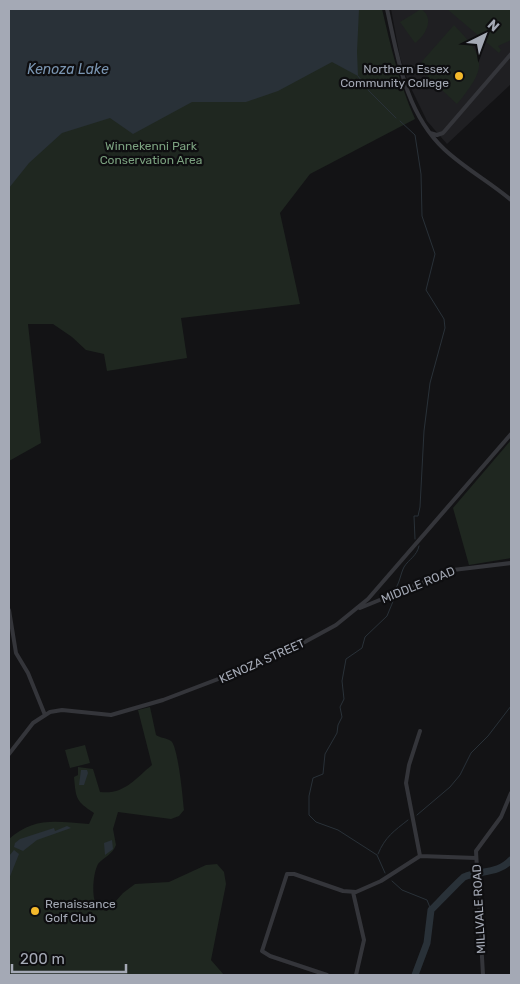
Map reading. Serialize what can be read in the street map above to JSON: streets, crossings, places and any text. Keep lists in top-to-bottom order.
{
  "streets": {
    "street": ["MIDDLE ROAD", "KENOZA STREET", "MILLVALE ROAD"]
  },
  "crossings": [
    ["MIDDLE ROAD", "KENOZA STREET"]
  ],
  "water": ["Kenoza Lake"],
  "parks": ["Winnekenni Park Conservation Area"],
  "places": ["Northern Essex Community College", "Renaissance Golf Club"],
  "scale_bar": "200 m",
  "north": "top right"
}
